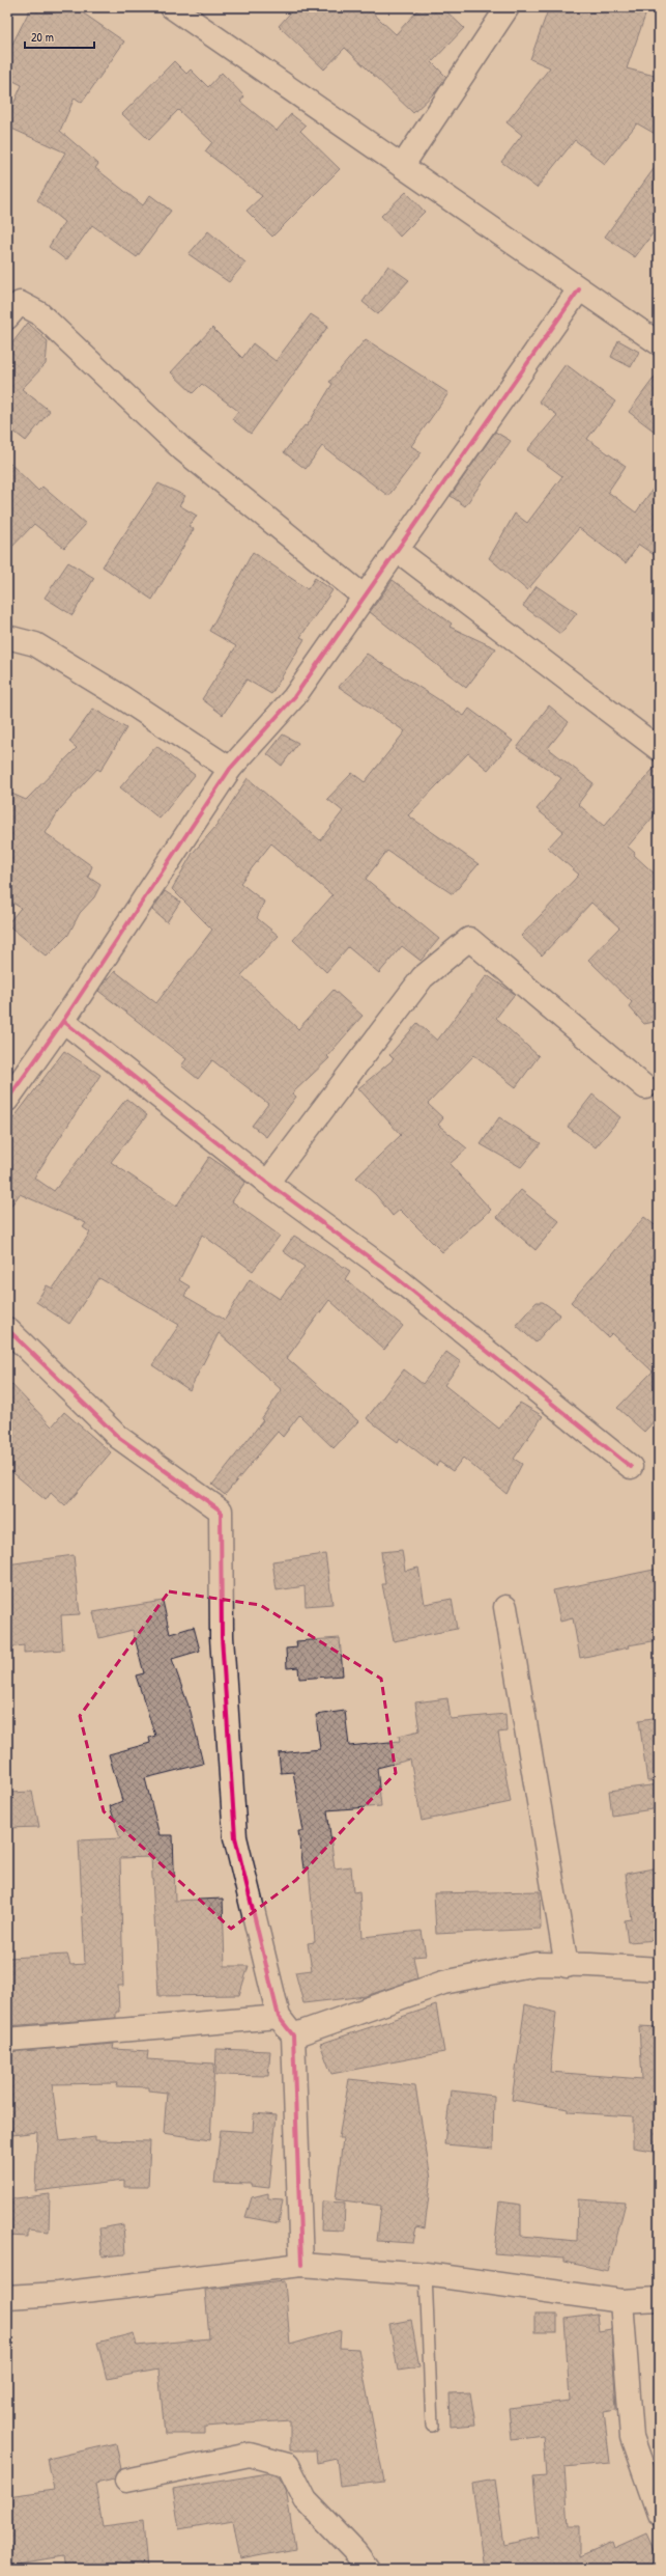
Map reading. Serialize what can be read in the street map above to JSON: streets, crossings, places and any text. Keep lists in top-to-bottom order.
{
  "scale_bar": "20 m"
}
